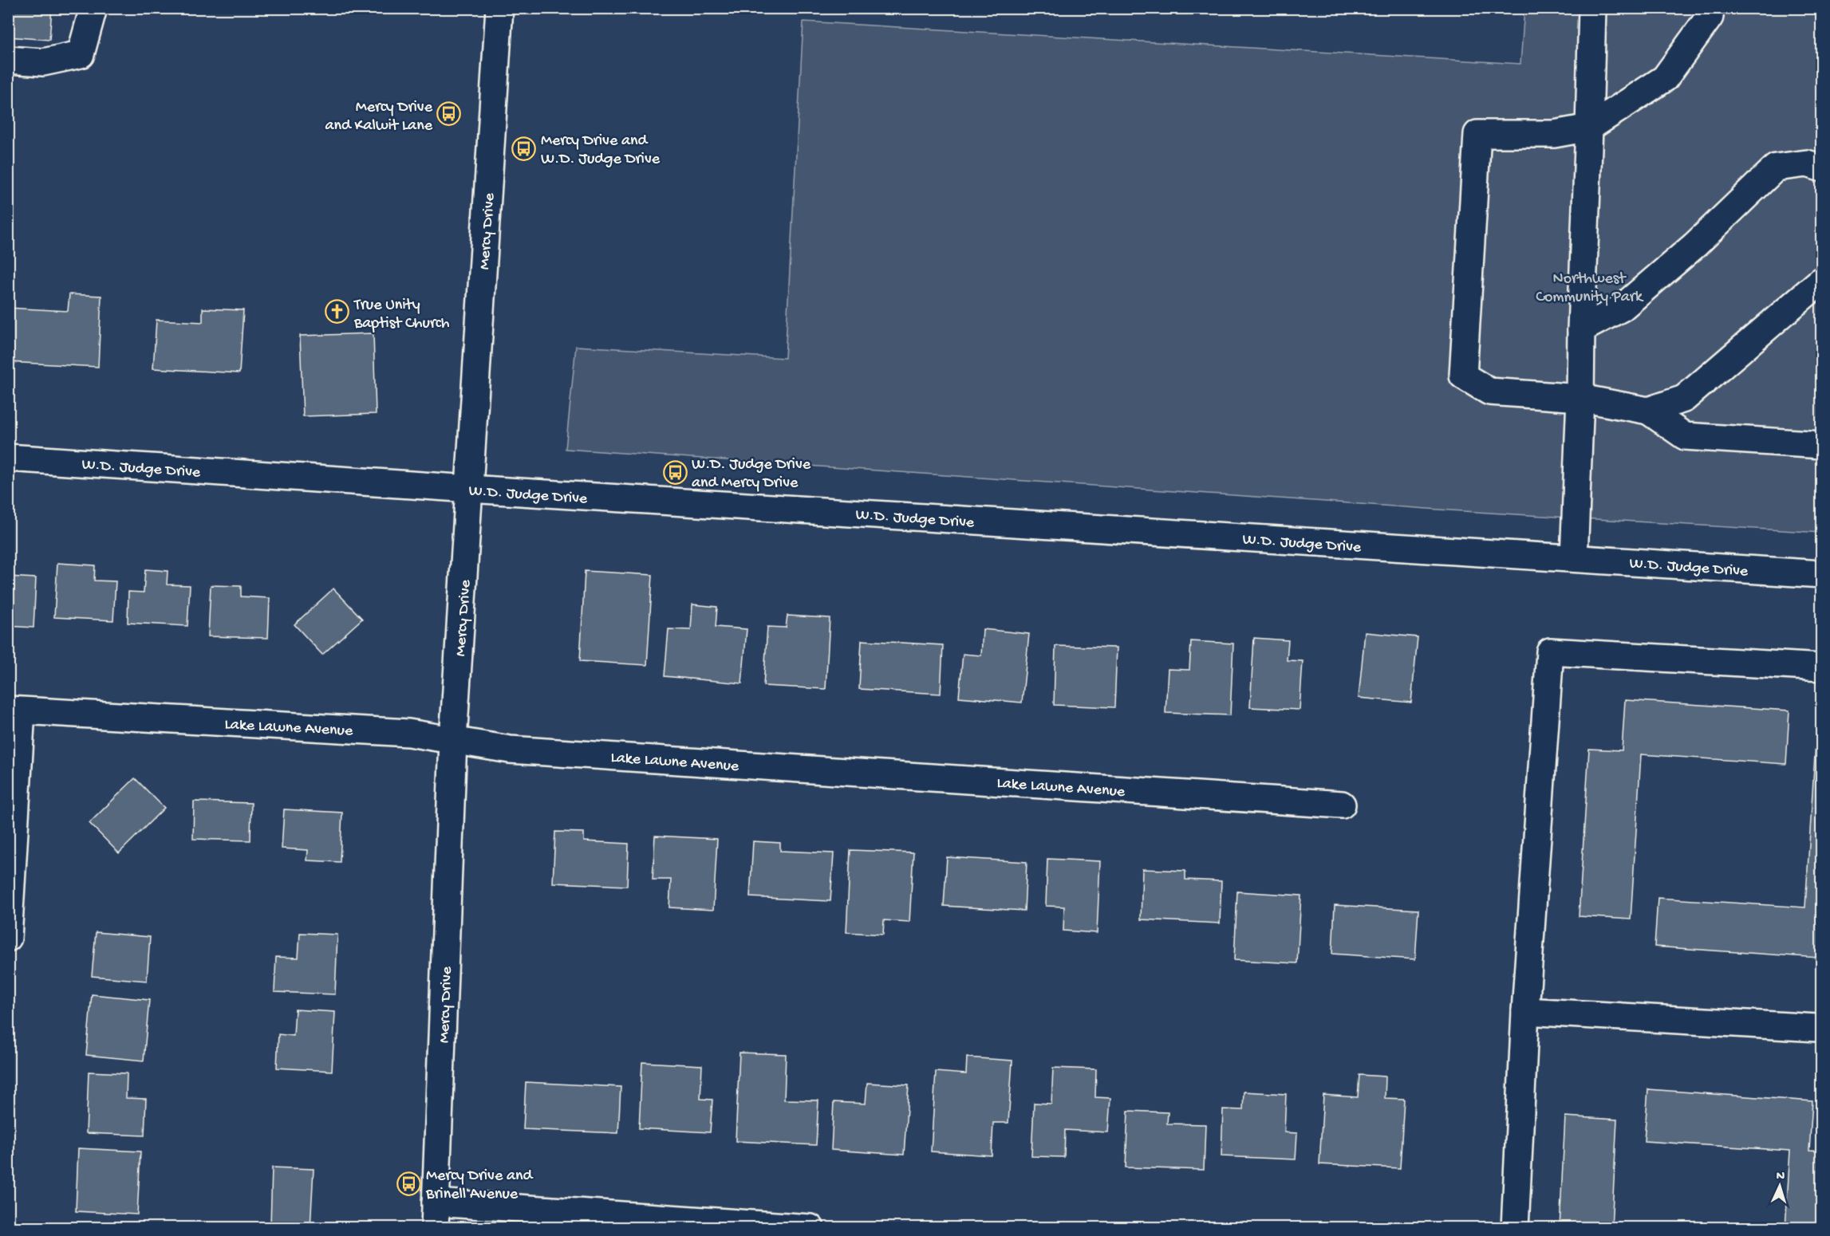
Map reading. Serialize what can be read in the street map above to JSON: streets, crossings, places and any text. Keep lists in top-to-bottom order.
{
  "streets": {
    "street": ["Mercy Drive", "W.D. Judge Drive", "Lake Lawne Avenue"]
  },
  "crossings": [
    ["Mercy Drive", "W.D. Judge Drive"],
    ["Mercy Drive", "Lake Lawne Avenue"]
  ],
  "parks": ["Northwest Community Park"],
  "places": {
    "bus stop": [
      "Mercy Drive and Kalwit Lane",
      "Mercy Drive and W.D. Judge Drive",
      "W.D. Judge Drive and Mercy Drive",
      "Mercy Drive and Brinell Avenue"
    ],
    "church": ["True Unity Baptist Church"]
  },
  "north": "top"
}
